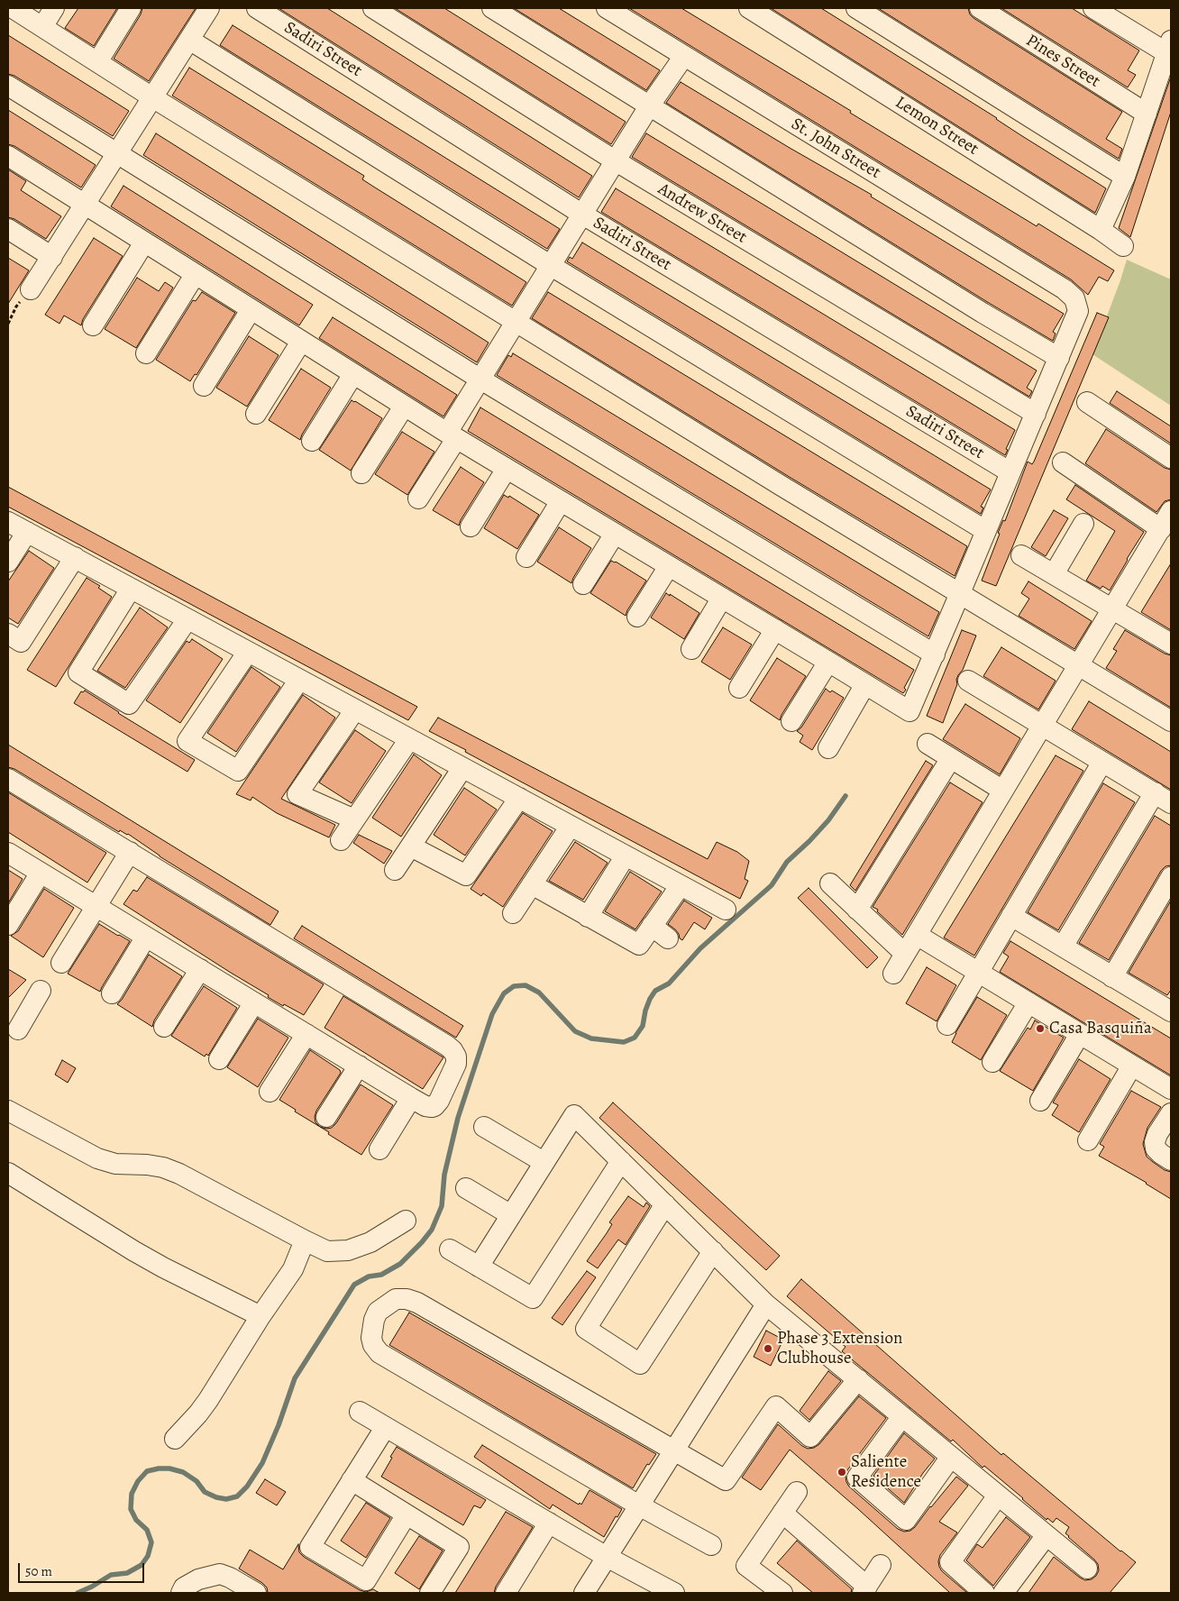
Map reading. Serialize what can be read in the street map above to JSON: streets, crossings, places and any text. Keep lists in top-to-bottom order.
{
  "streets": {
    "street": [
      "Sadiri Street",
      "Pines Street",
      "Lemon Street",
      "St. John Street",
      "Andrew Street"
    ]
  },
  "places": ["Casa Basquiña", "Phase 3 Extension Clubhouse", "Saliente Residence"],
  "scale_bar": "50 m"
}
